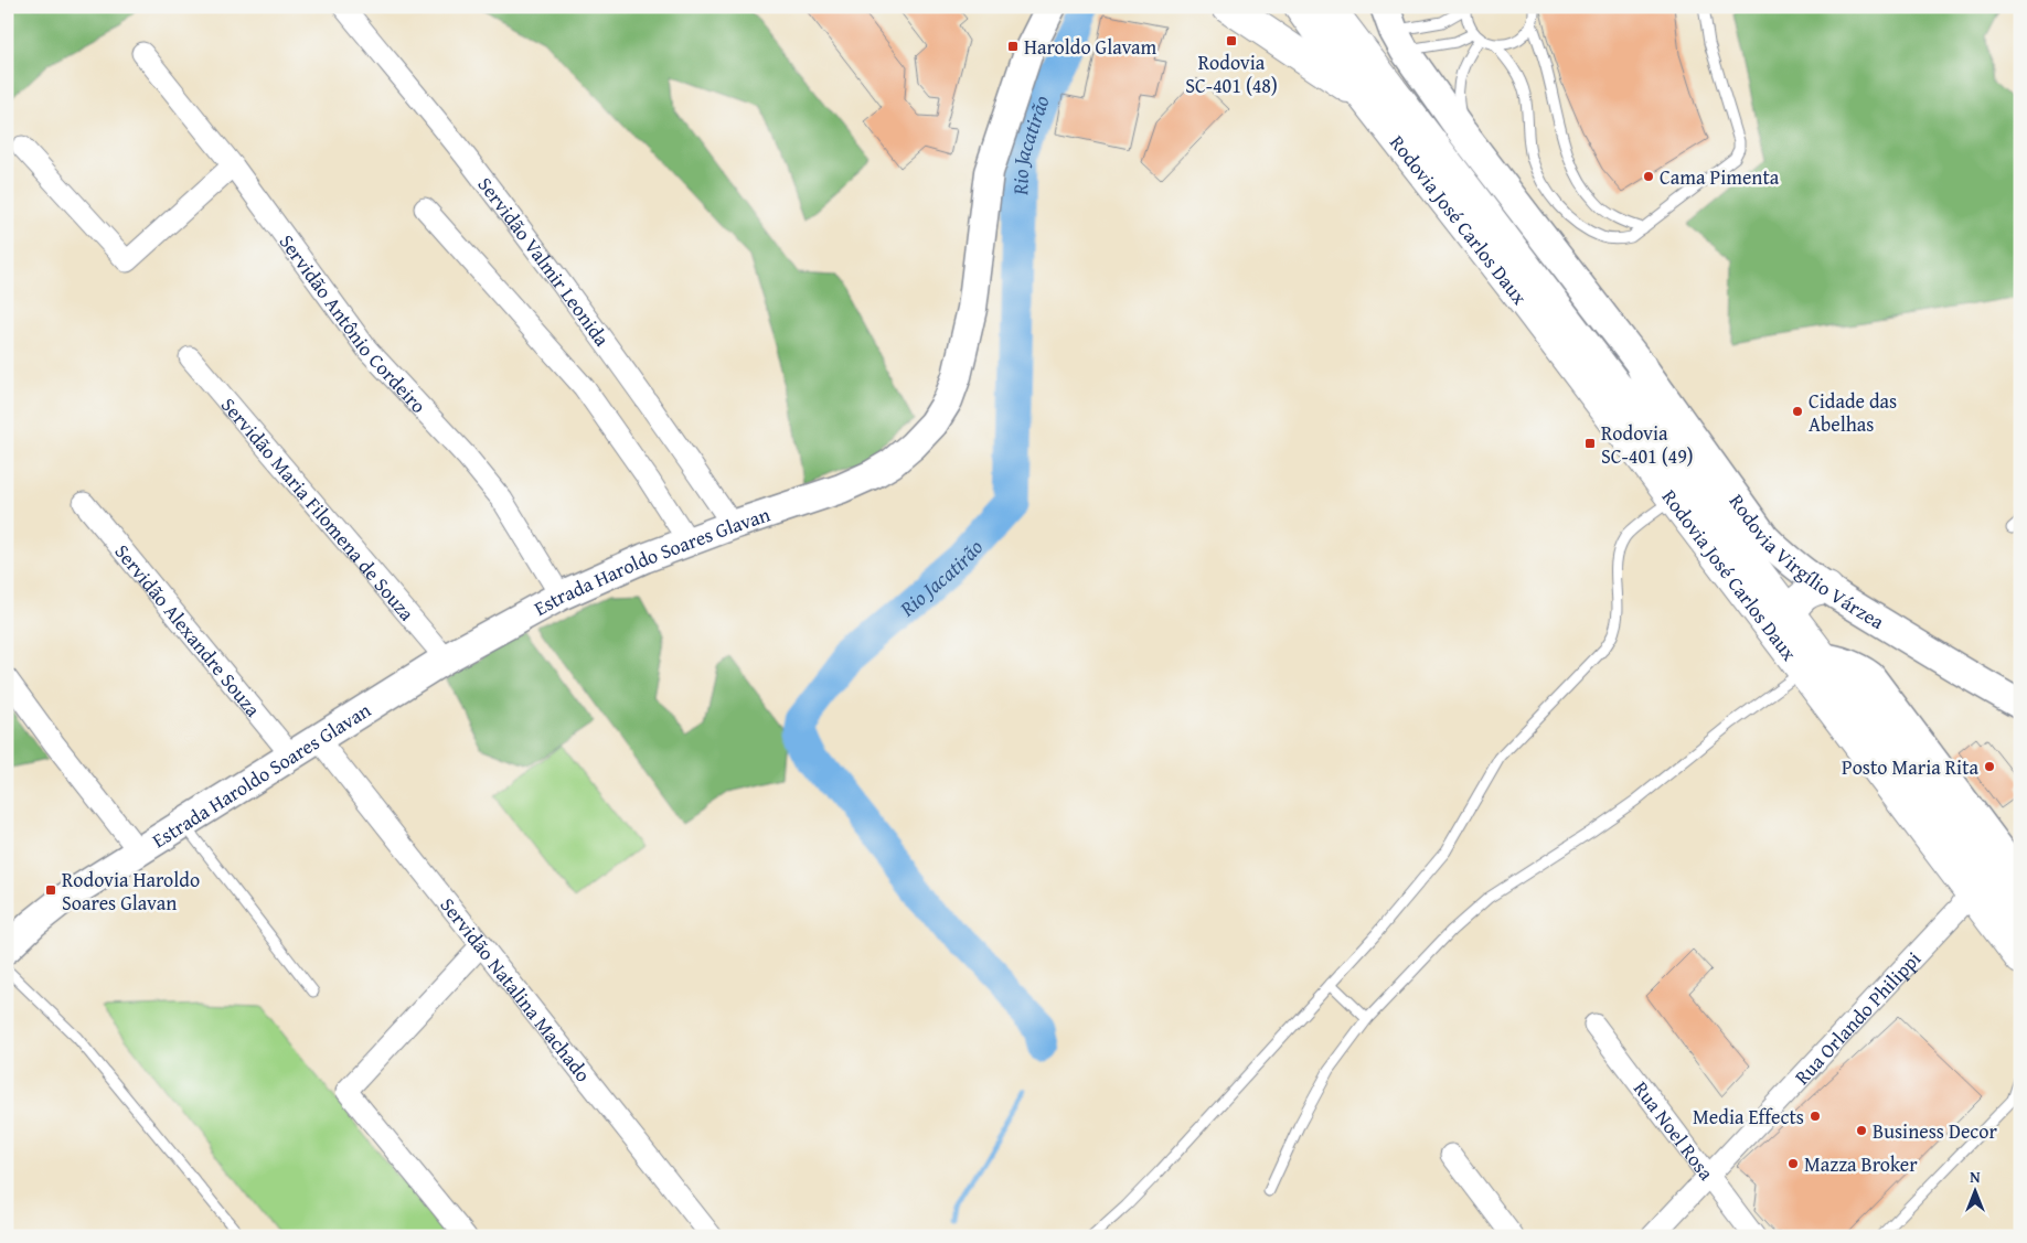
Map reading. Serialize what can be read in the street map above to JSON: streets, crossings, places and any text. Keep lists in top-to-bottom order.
{
  "streets": {
    "highway": ["Rodovia José Carlos Daux"],
    "main road": ["Rodovia Virgílio Várzea", "Estrada Haroldo Soares Glavan"],
    "street": [
      "Servidão Valmir Leonida",
      "Servidão Antônio Cordeiro",
      "Servidão Maria Filomena de Souza",
      "Servidão Alexandre Souza",
      "Servidão Natalina Machado",
      "Rua Orlando Philippi",
      "Rua Noel Rosa"
    ]
  },
  "crossings": [
    ["Rodovia José Carlos Daux", "Rua Orlando Philippi"],
    ["Servidão Valmir Leonida", "Estrada Haroldo Soares Glavan"],
    ["Servidão Antônio Cordeiro", "Estrada Haroldo Soares Glavan"],
    ["Servidão Maria Filomena de Souza", "Estrada Haroldo Soares Glavan"],
    ["Estrada Haroldo Soares Glavan", "Servidão Alexandre Souza"],
    ["Estrada Haroldo Soares Glavan", "Servidão Natalina Machado"],
    ["Rua Orlando Philippi", "Rua Noel Rosa"]
  ],
  "water": ["Rio Jacatirão"],
  "places": {
    "transit": [
      "Rodovia SC-401 (48)",
      "Haroldo Glavam",
      "Rodovia SC-401 (49)",
      "Rodovia Haroldo Soares Glavan"
    ],
    "other": [
      "Cama Pimenta",
      "Cidade das Abelhas",
      "Posto Maria Rita",
      "Media Effects",
      "Business Decor",
      "Mazza Broker"
    ]
  },
  "north": "top"
}
